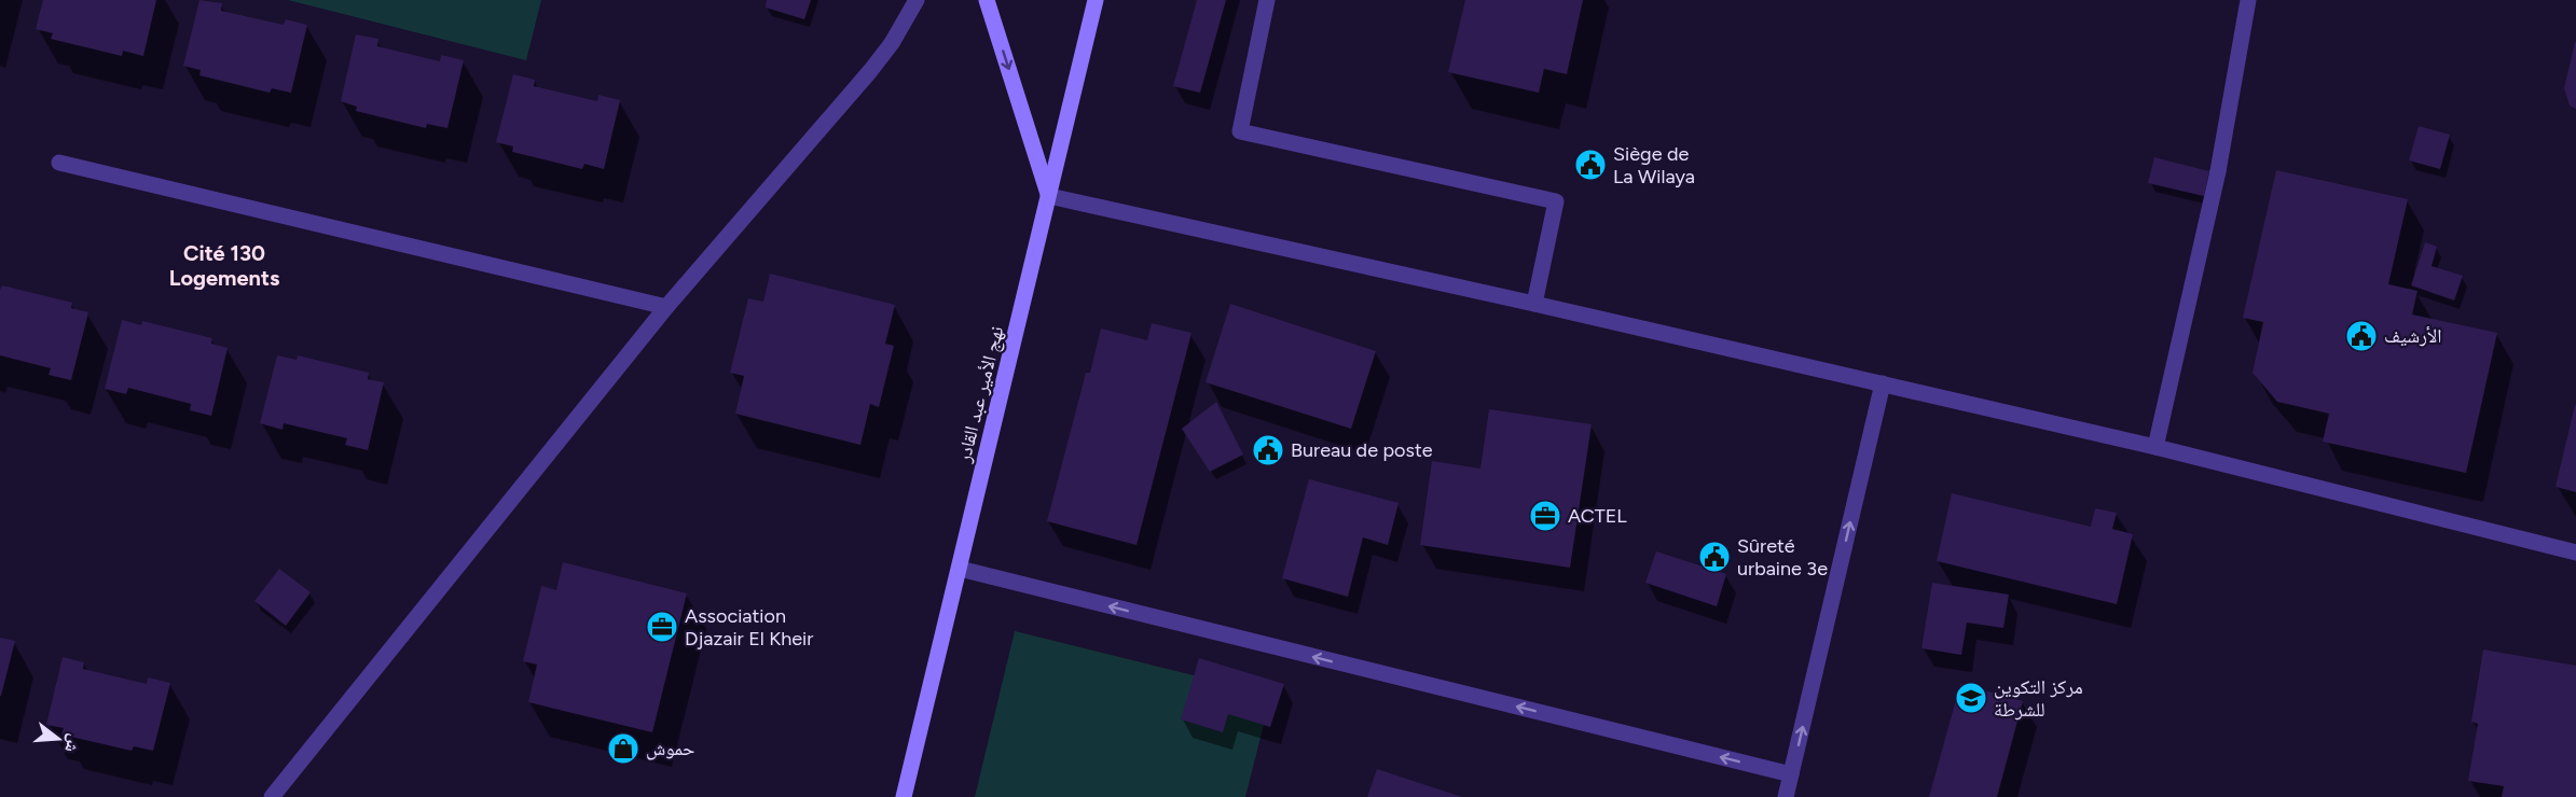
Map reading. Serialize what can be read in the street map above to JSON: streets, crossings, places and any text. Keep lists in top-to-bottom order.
{
  "streets": {
    "main road": ["نهج الأمير عبد القادر"]
  },
  "districts": ["Cité 130 Logements"],
  "places": {
    "public building": [
      "Siège de La Wilaya",
      "الأرشيف",
      "Bureau de poste",
      "Sûreté urbaine 3e"
    ],
    "office": ["ACTEL", "Association Djazair El Kheir"],
    "school or university": ["مركز التكوين للشرطة"],
    "shop": ["حموش"]
  },
  "north": "right"
}
